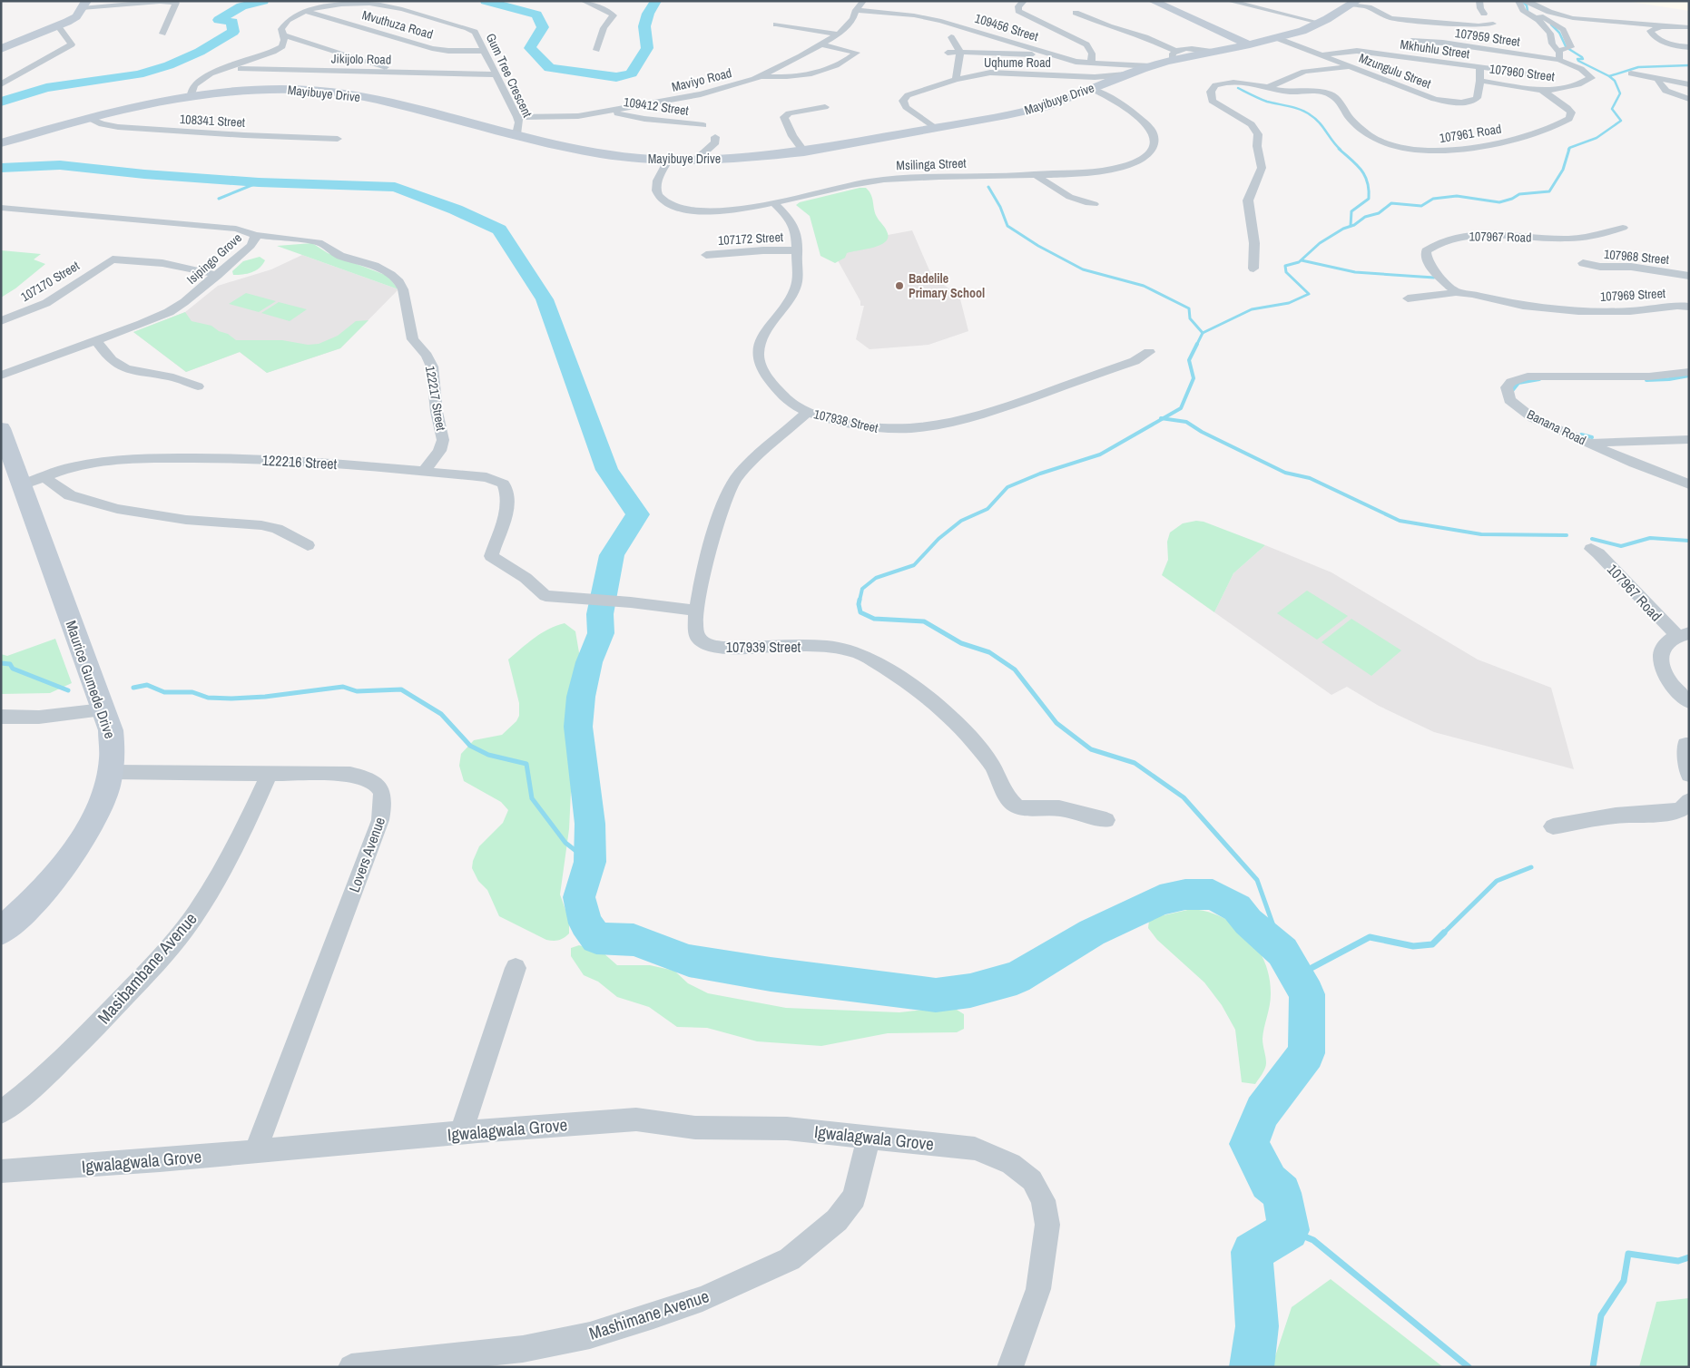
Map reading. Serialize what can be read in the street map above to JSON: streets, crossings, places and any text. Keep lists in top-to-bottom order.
{
  "streets": {
    "street": [
      "Mvuthuza Road",
      "109456 Street",
      "107959 Street",
      "Mkhuhlu Street",
      "Jikijolo Road",
      "Uqhume Road",
      "Mzungulu Street",
      "107960 Street",
      "Gum Tree Crescent",
      "Maviyo Road",
      "Mayibuye Drive",
      "109412 Street",
      "108341 Street",
      "107961 Road",
      "Msilinga Street",
      "107967 Road",
      "107172 Street",
      "107968 Street",
      "Isipingo Grove",
      "107170 Street",
      "107969 Street",
      "122217 Street",
      "107938 Street",
      "Banana Road",
      "122216 Street",
      "107939 Street",
      "Maurice Gumede Drive",
      "Lovers Avenue",
      "Masibambane Avenue",
      "Igwalagwala Grove",
      "Mashimane Avenue"
    ]
  },
  "crossings": [
    ["Mvuthuza Road", "Gum Tree Crescent"],
    ["109456 Street", "Maviyo Road"],
    ["109456 Street", "Mayibuye Drive"],
    ["107959 Street", "107960 Street"],
    ["Mkhuhlu Street", "Mzungulu Street"],
    ["Jikijolo Road", "Gum Tree Crescent"],
    ["Uqhume Road", "Mayibuye Drive"],
    ["Mzungulu Street", "107960 Street"],
    ["Mzungulu Street", "Mayibuye Drive"],
    ["107960 Street", "107961 Road"],
    ["Gum Tree Crescent", "Maviyo Road"],
    ["Gum Tree Crescent", "Mayibuye Drive"],
    ["Maviyo Road", "109412 Street"],
    ["Mayibuye Drive", "108341 Street"],
    ["Mayibuye Drive", "Msilinga Street"],
    ["Msilinga Street", "107938 Street"],
    ["107967 Road", "107969 Street"],
    ["107172 Street", "107938 Street"],
    ["Isipingo Grove", "107170 Street"],
    ["Isipingo Grove", "122217 Street"],
    ["122217 Street", "122216 Street"],
    ["107938 Street", "107939 Street"],
    ["122216 Street", "Maurice Gumede Drive"],
    ["Maurice Gumede Drive", "Lovers Avenue"],
    ["Lovers Avenue", "Masibambane Avenue"],
    ["Lovers Avenue", "Igwalagwala Grove"],
    ["Igwalagwala Grove", "Mashimane Avenue"]
  ],
  "places": ["Badelile Primary School"]
}
